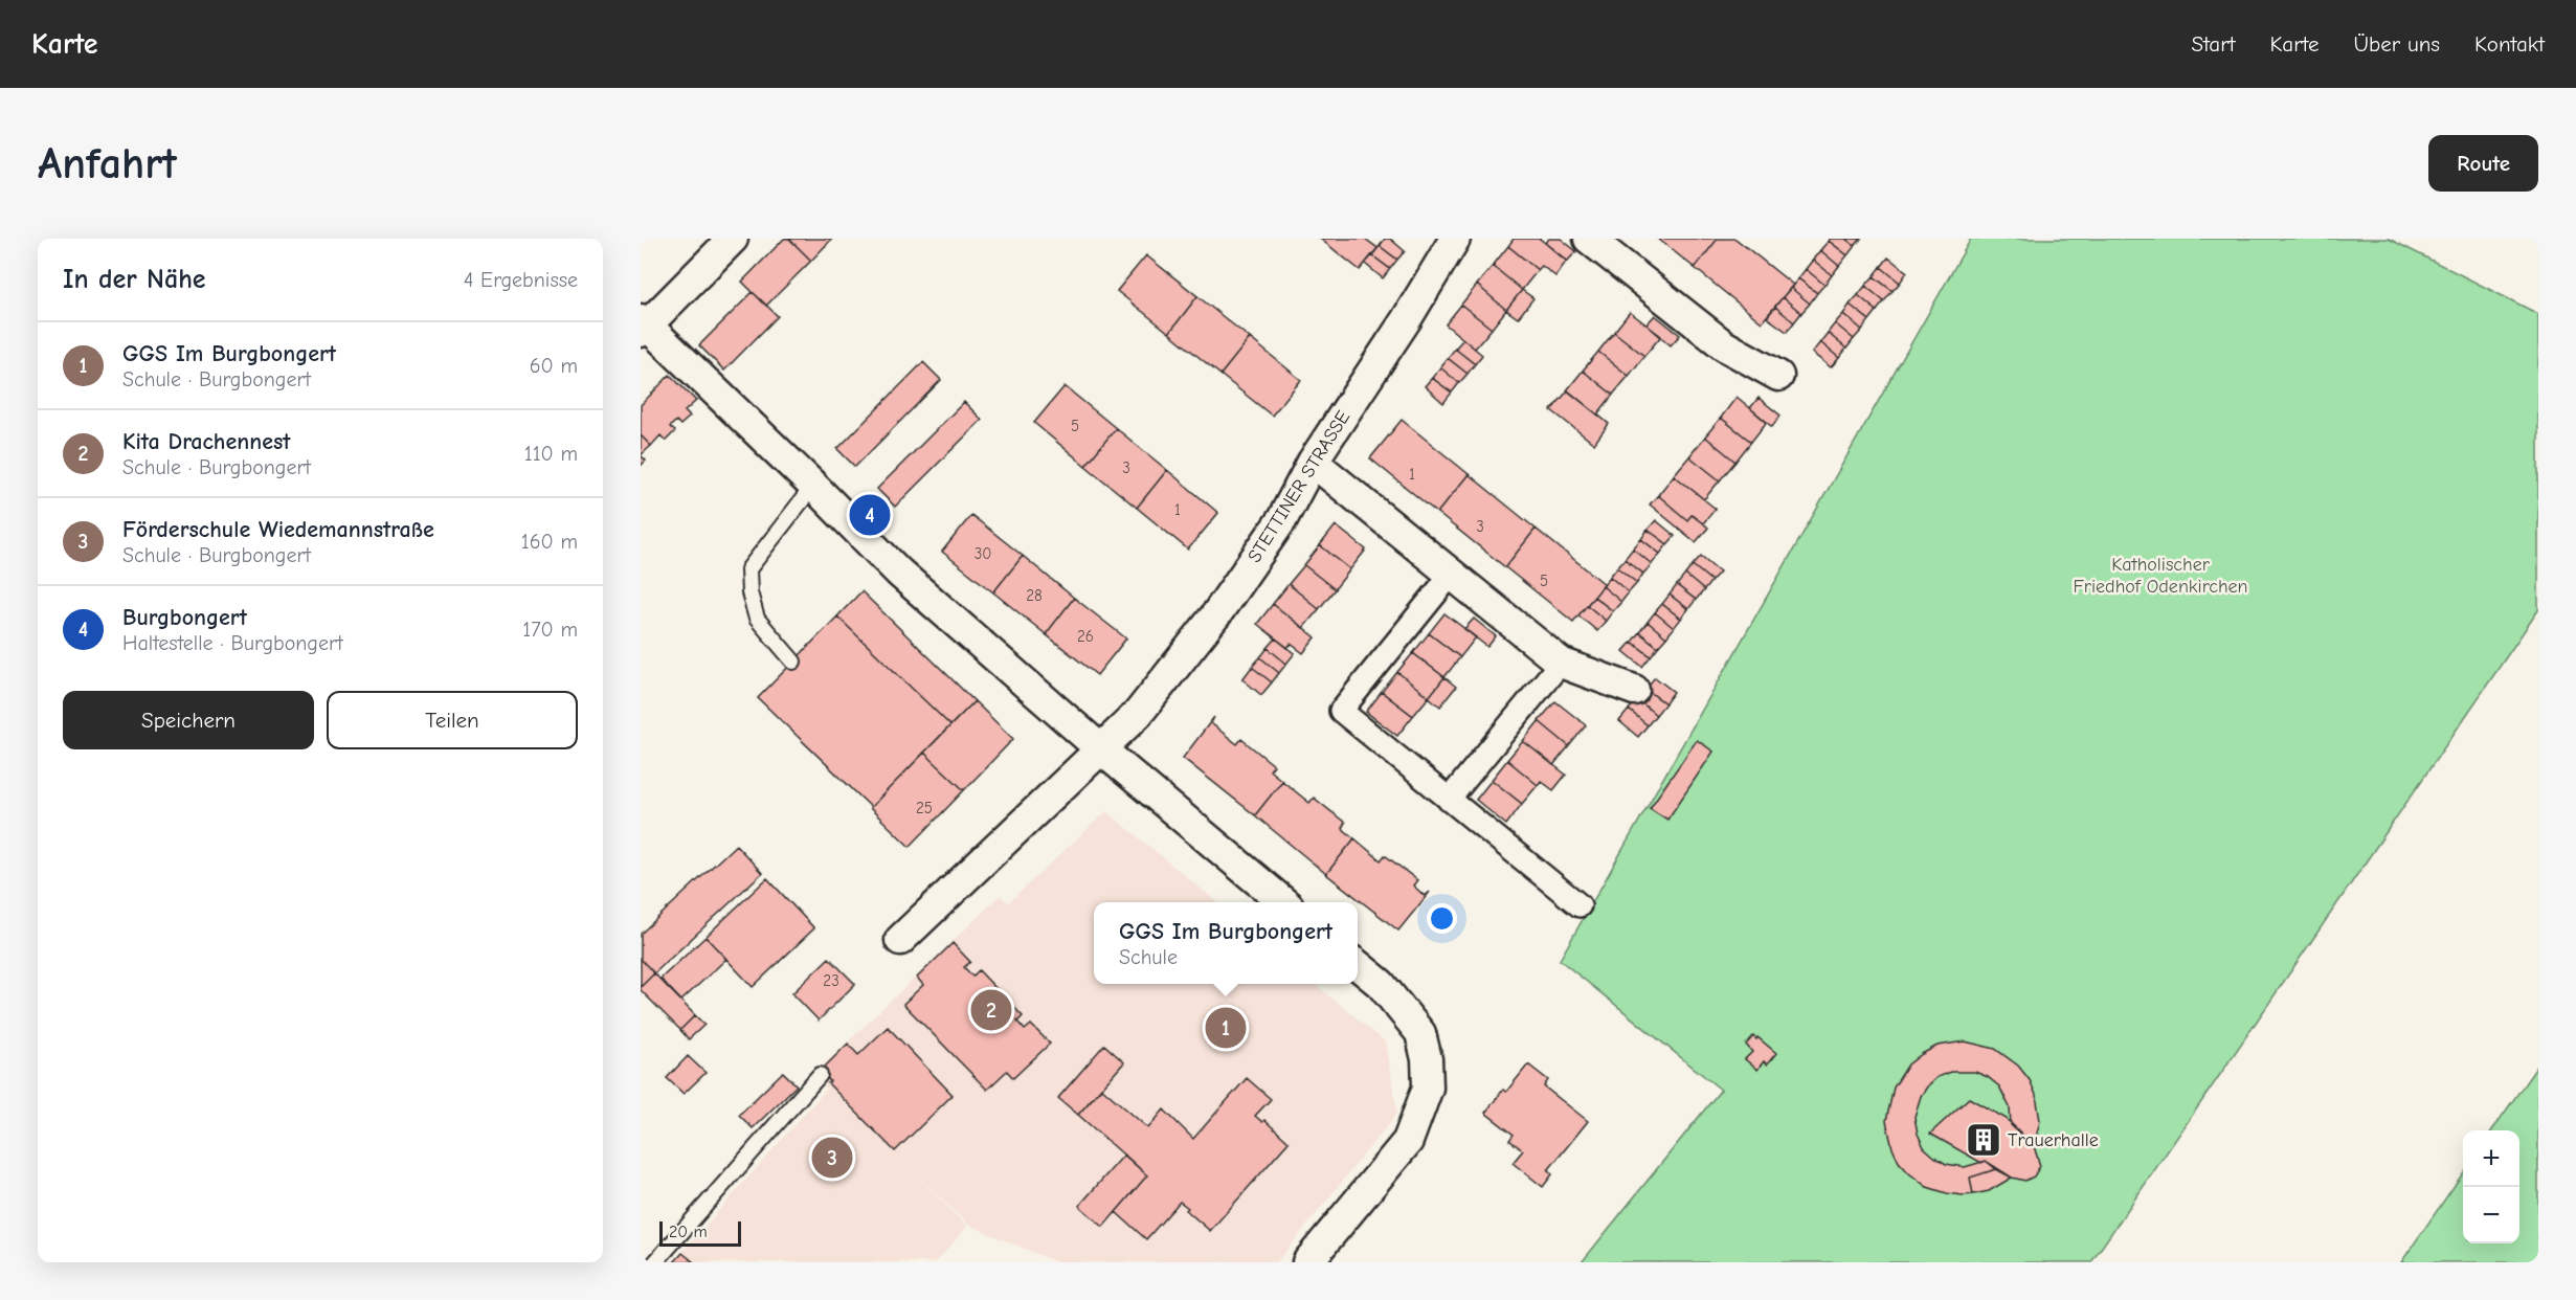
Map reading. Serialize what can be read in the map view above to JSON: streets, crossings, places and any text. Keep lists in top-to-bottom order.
{
  "streets": {
    "street": ["STETTINER STRASSE"]
  },
  "parks": ["Katholischer Friedhof Odenkirchen"],
  "places": {
    "building": ["Trauerhalle"]
  },
  "house_numbers": [
    "5",
    "3",
    "1",
    "1",
    "3",
    "30",
    "5",
    "28",
    "26",
    "25",
    "23"
  ],
  "scale_bar": "20 m",
  "page": {
    "header": "Karte",
    "nav": [
      "Start",
      "Karte",
      "Über uns",
      "Kontakt"
    ],
    "buttons": [
      "Route",
      ["Speichern", "Teilen"]
    ],
    "title": "Anfahrt",
    "heading": ["In der Nähe", "4 Ergebnisse"],
    "list": [
      {
        "mark": "1",
        "name": "GGS Im Burgbongert",
        "note": "Schule · Burgbongert",
        "value": "60 m"
      },
      {
        "mark": "2",
        "name": "Kita Drachennest",
        "note": "Schule · Burgbongert",
        "value": "110 m"
      },
      {
        "mark": "3",
        "name": "Förderschule Wiedemannstraße",
        "note": "Schule · Burgbongert",
        "value": "160 m"
      },
      {
        "mark": "4",
        "name": "Burgbongert",
        "note": "Haltestelle · Burgbongert",
        "value": "170 m"
      }
    ],
    "pins": [
      "4",
      "2",
      "1",
      "3"
    ],
    "popup": ["GGS Im Burgbongert", "Schule"],
    "map_buttons": ["+", "−"],
    "scale": "20 m"
  }
}
